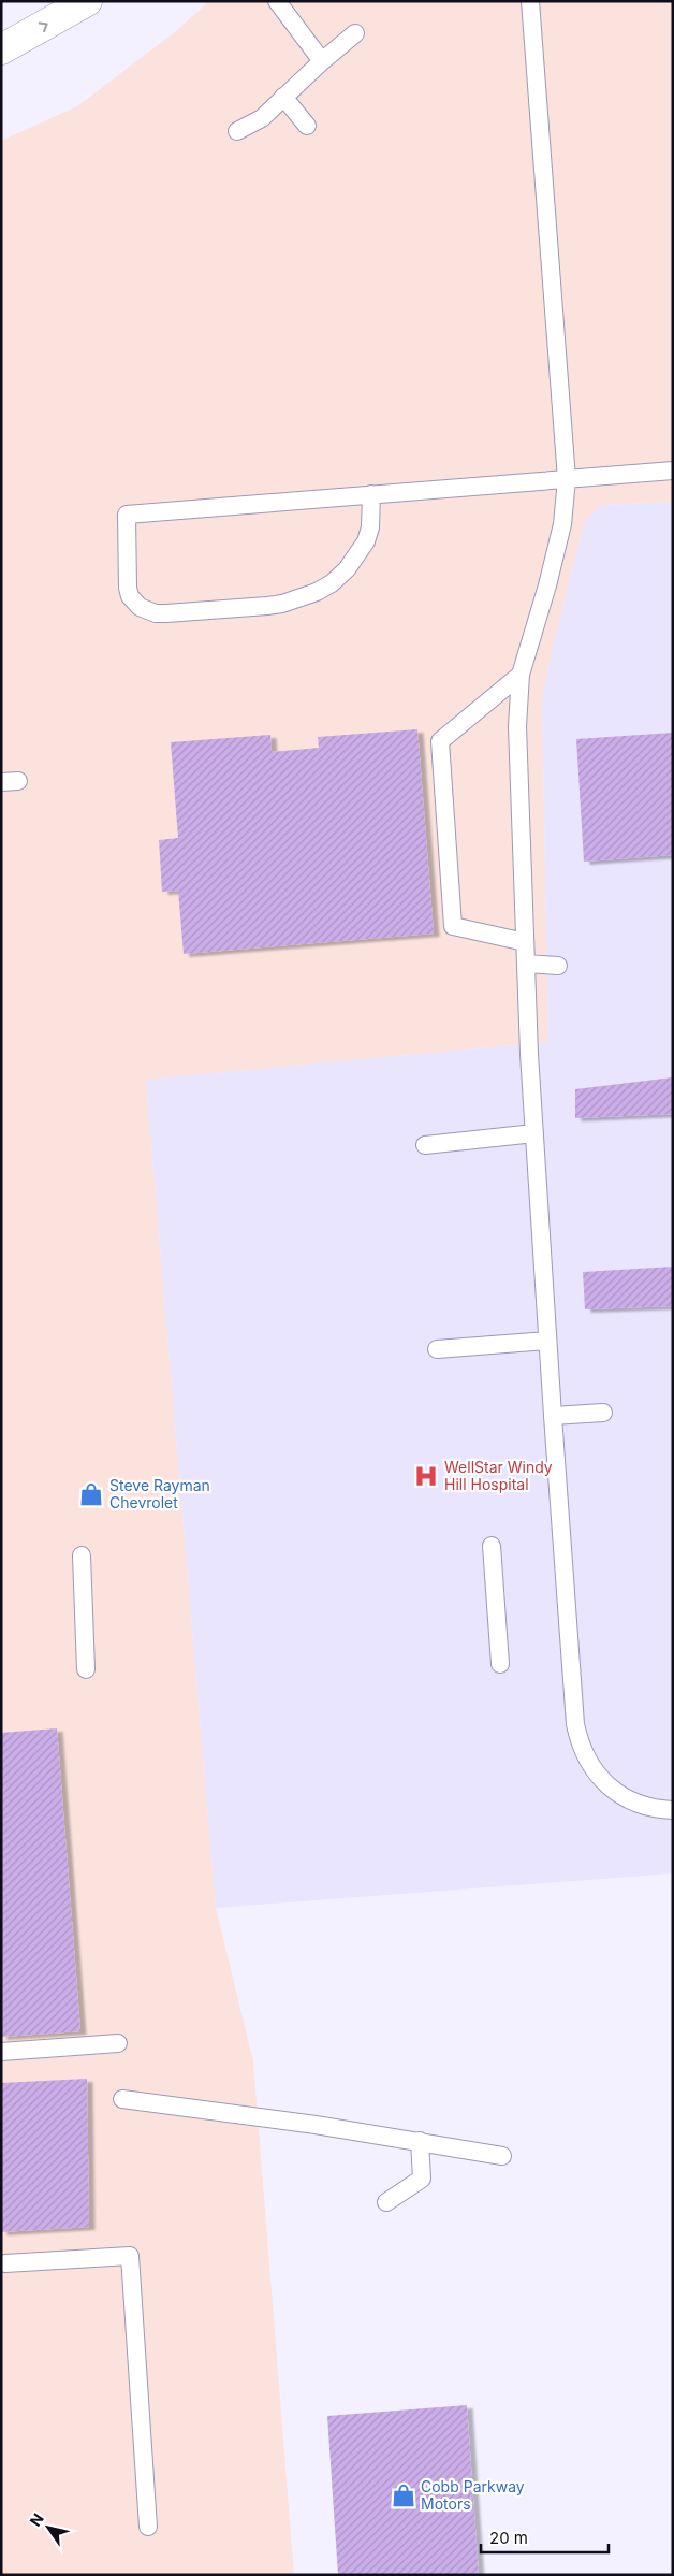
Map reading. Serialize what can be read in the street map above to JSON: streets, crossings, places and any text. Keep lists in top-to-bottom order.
{
  "places": {
    "hospital": ["WellStar Windy Hill Hospital"],
    "shop": ["Steve Rayman Chevrolet", "Cobb Parkway Motors"]
  },
  "scale_bar": "20 m",
  "north": "top left"
}
